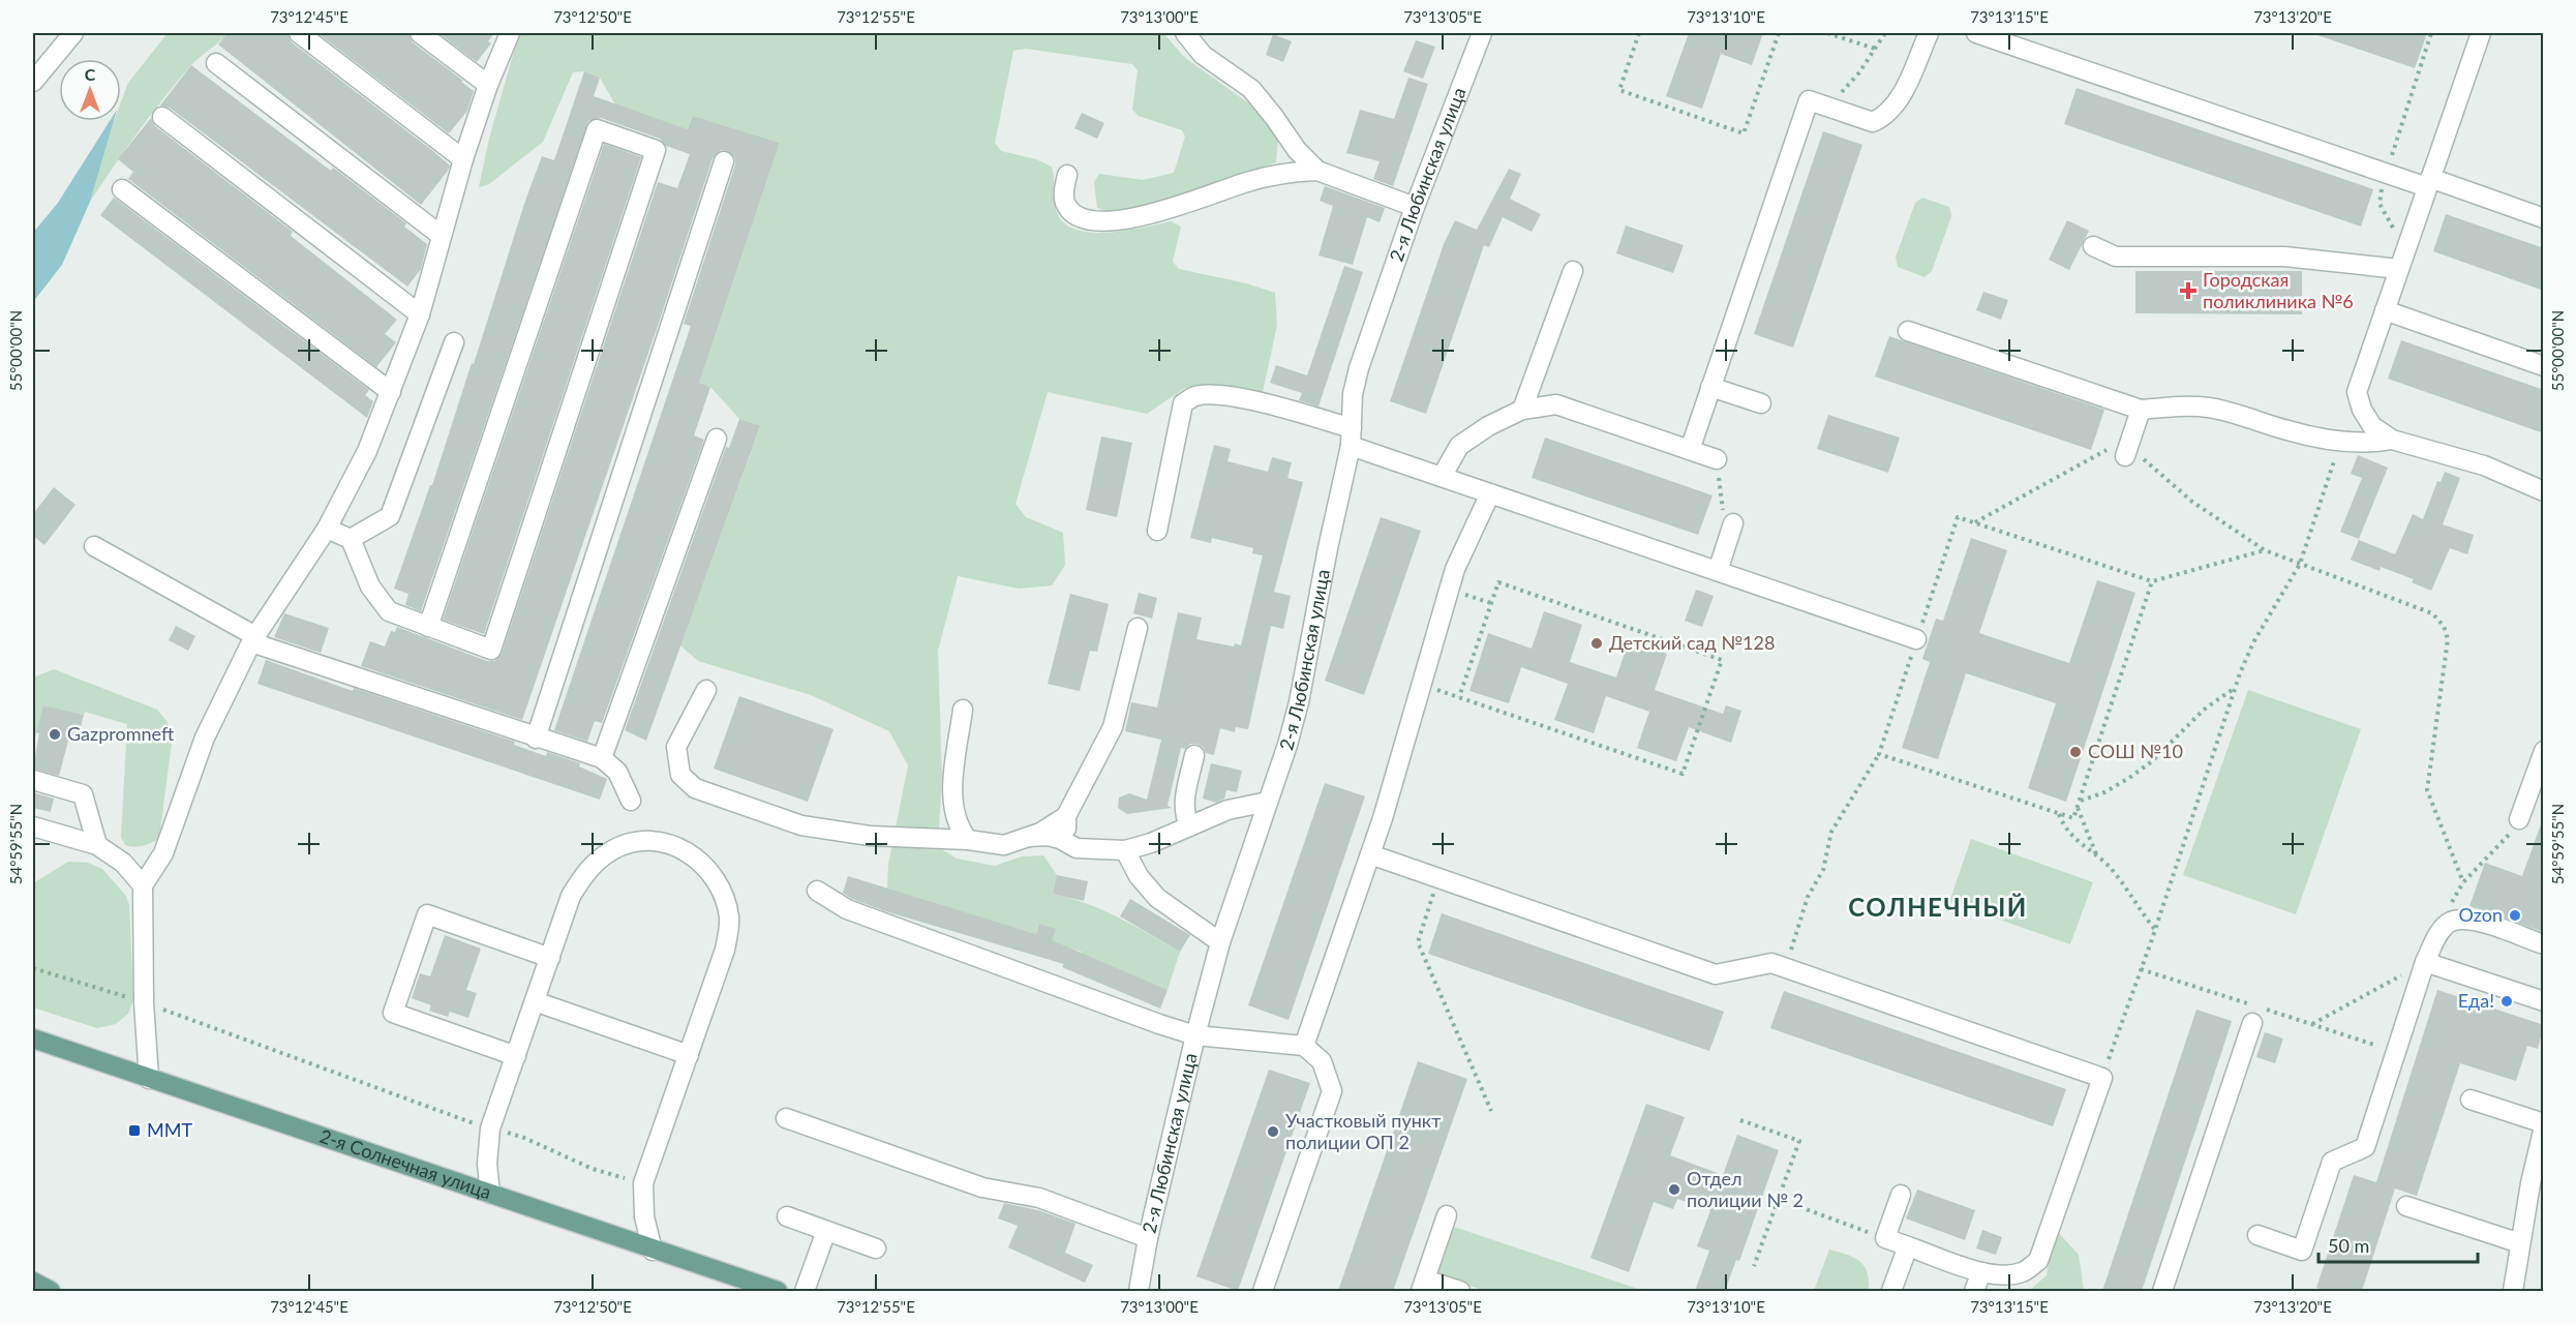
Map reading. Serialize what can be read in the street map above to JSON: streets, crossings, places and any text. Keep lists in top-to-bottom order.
{
  "streets": {
    "main road": ["2-я Солнечная улица"],
    "street": ["2-я Любинская улица"]
  },
  "districts": ["СОЛНЕЧНЫЙ"],
  "places": {
    "health": ["Городская поликлиника №6"],
    "other": [
      "Детский сад №128",
      "Gazpromneft",
      "СОШ №10",
      "Ozon",
      "Еда!",
      "Участковый пункт полиции ОП 2",
      "Отдел полиции № 2"
    ],
    "transit": ["ММТ"]
  },
  "scale_bar": "50 m",
  "north": "top",
  "coordinates": [
    "73°12'45\"E",
    "73°12'50\"E",
    "73°12'55\"E",
    "73°13'00\"E",
    "73°13'05\"E",
    "73°13'10\"E",
    "73°13'15\"E",
    "73°13'20\"E",
    "55°00'00\"N",
    "54°59'55\"N"
  ]
}
